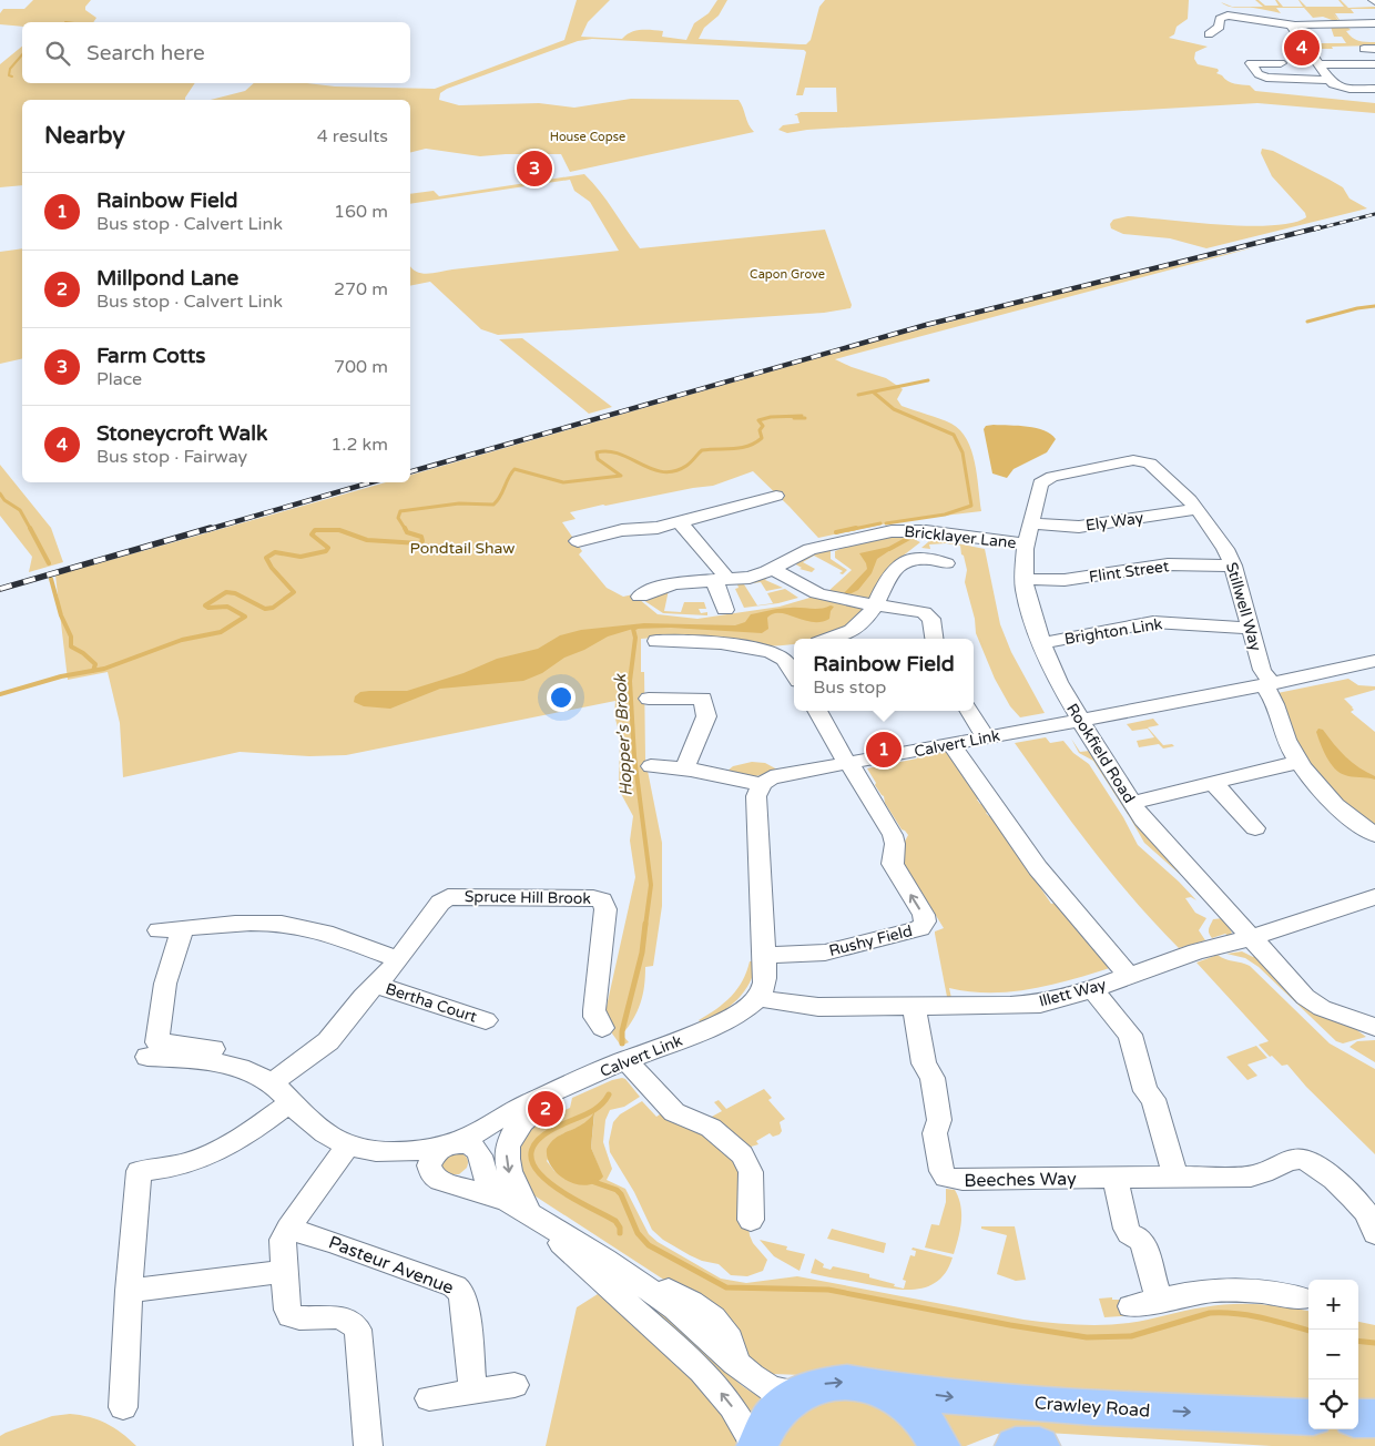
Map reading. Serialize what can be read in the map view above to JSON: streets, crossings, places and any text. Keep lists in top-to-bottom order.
{
  "streets": {
    "highway": ["Crawley Road"],
    "street": [
      "Ely Way",
      "Bricklayer Lane",
      "Flint Street",
      "Stillwell Way",
      "Brighton Link",
      "Calvert Link",
      "Rookfield Road",
      "Spruce Hill Brook",
      "Rushy Field",
      "Illett Way",
      "Bertha Court",
      "Beeches Way",
      "Pasteur Avenue"
    ]
  },
  "crossings": [
    ["Ely Way", "Stillwell Way"],
    ["Ely Way", "Rookfield Road"],
    ["Bricklayer Lane", "Rookfield Road"],
    ["Flint Street", "Stillwell Way"],
    ["Flint Street", "Rookfield Road"],
    ["Stillwell Way", "Brighton Link"],
    ["Stillwell Way", "Calvert Link"],
    ["Stillwell Way", "Rookfield Road"],
    ["Brighton Link", "Rookfield Road"],
    ["Calvert Link", "Rookfield Road"],
    ["Calvert Link", "Rushy Field"],
    ["Calvert Link", "Illett Way"],
    ["Rookfield Road", "Illett Way"],
    ["Spruce Hill Brook", "Bertha Court"],
    ["Illett Way", "Beeches Way"]
  ],
  "one_way": ["Crawley Road"],
  "water": ["Hopper's Brook"],
  "parks": ["House Copse", "Capon Grove", "Pondtail Shaw"],
  "page": {
    "search": "Search here",
    "pins": [
      "4",
      "3",
      "1",
      "2"
    ],
    "heading": ["Nearby", "4 results"],
    "list": [
      {
        "mark": "1",
        "name": "Rainbow Field",
        "note": "Bus stop · Calvert Link",
        "value": "160 m"
      },
      {
        "mark": "2",
        "name": "Millpond Lane",
        "note": "Bus stop · Calvert Link",
        "value": "270 m"
      },
      {
        "mark": "3",
        "name": "Farm Cotts",
        "note": "Place",
        "value": "700 m"
      },
      {
        "mark": "4",
        "name": "Stoneycroft Walk",
        "note": "Bus stop · Fairway",
        "value": "1.2 km"
      }
    ],
    "popup": ["Rainbow Field", "Bus stop"],
    "map_buttons": ["+", "−"]
  }
}
